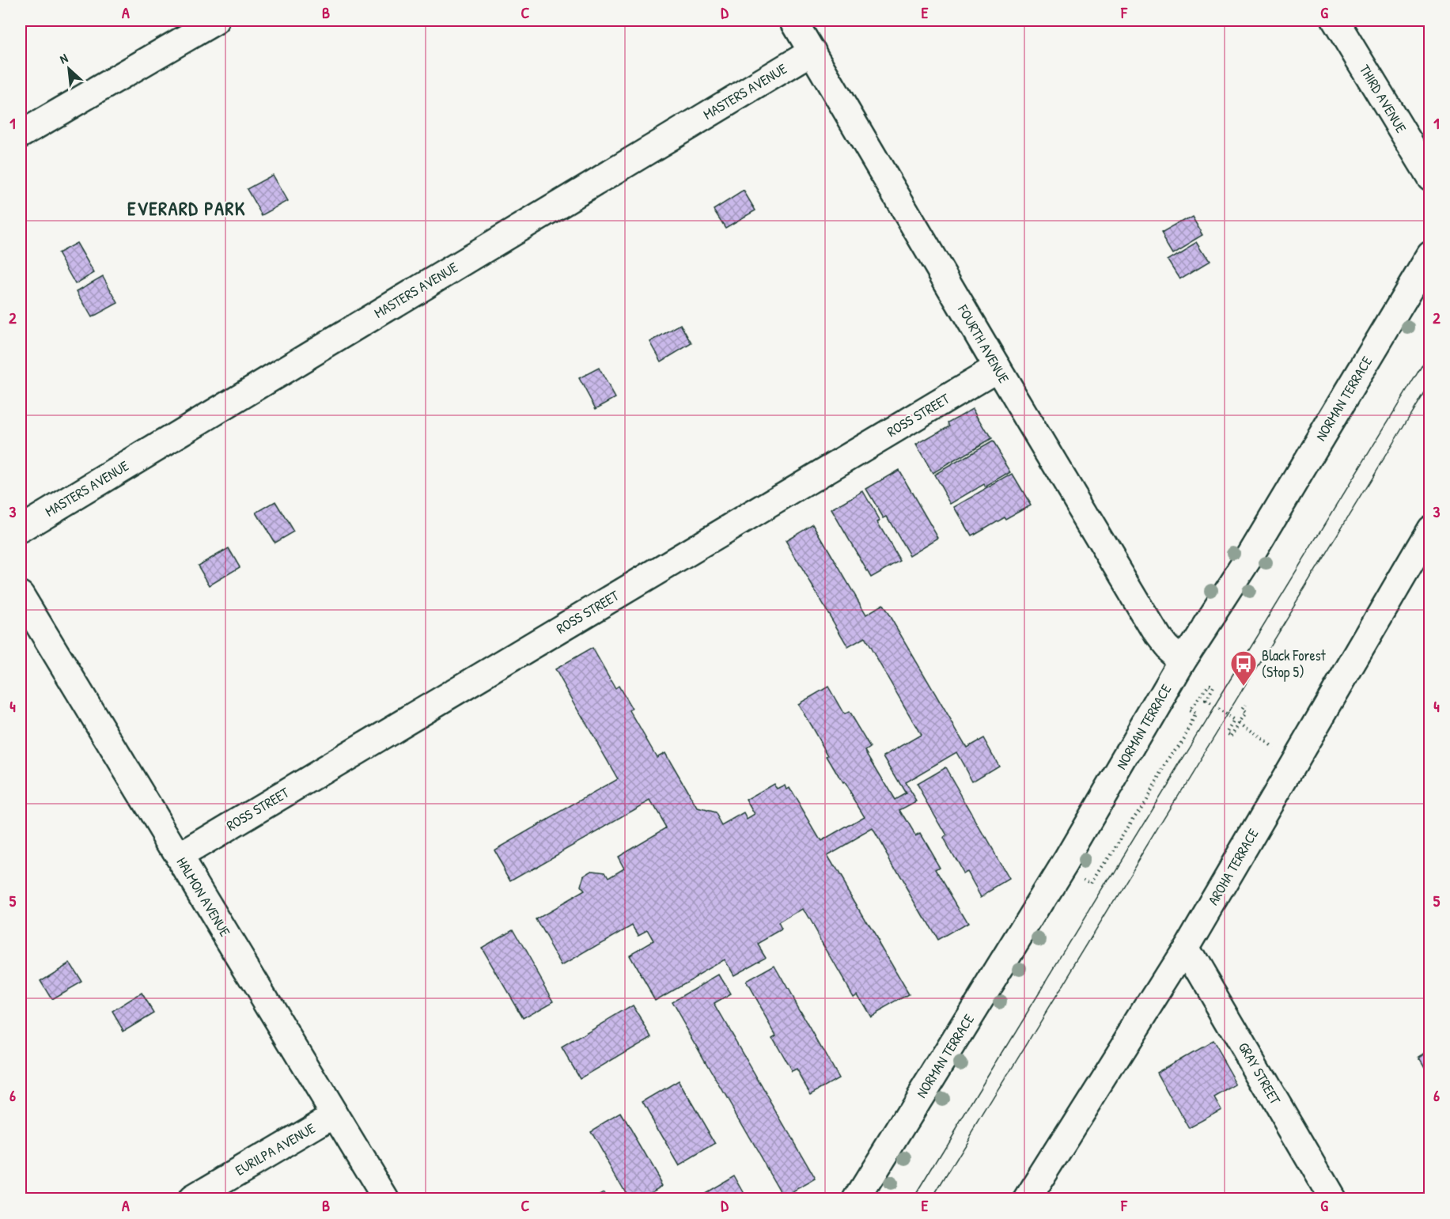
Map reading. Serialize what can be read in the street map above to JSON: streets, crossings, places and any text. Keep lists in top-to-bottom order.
{
  "streets": {
    "street": [
      "MASTERS AVENUE",
      "THIRD AVENUE",
      "FOURTH AVENUE",
      "NORMAN TERRACE",
      "ROSS STREET",
      "AROHA TERRACE",
      "HALMON AVENUE",
      "GRAY STREET",
      "EURILPA AVENUE"
    ]
  },
  "crossings": [
    ["MASTERS AVENUE", "FOURTH AVENUE"],
    ["FOURTH AVENUE", "NORMAN TERRACE"],
    ["FOURTH AVENUE", "ROSS STREET"],
    ["ROSS STREET", "HALMON AVENUE"],
    ["AROHA TERRACE", "GRAY STREET"],
    ["HALMON AVENUE", "EURILPA AVENUE"]
  ],
  "districts": ["EVERARD PARK"],
  "places": {
    "bus stop": ["Black Forest (Stop 5)"]
  },
  "north": "top left",
  "grid": {
    "columns": [
      "A",
      "B",
      "C",
      "D",
      "E",
      "F",
      "G"
    ],
    "rows": [
      "1",
      "2",
      "3",
      "4",
      "5",
      "6"
    ]
  }
}
